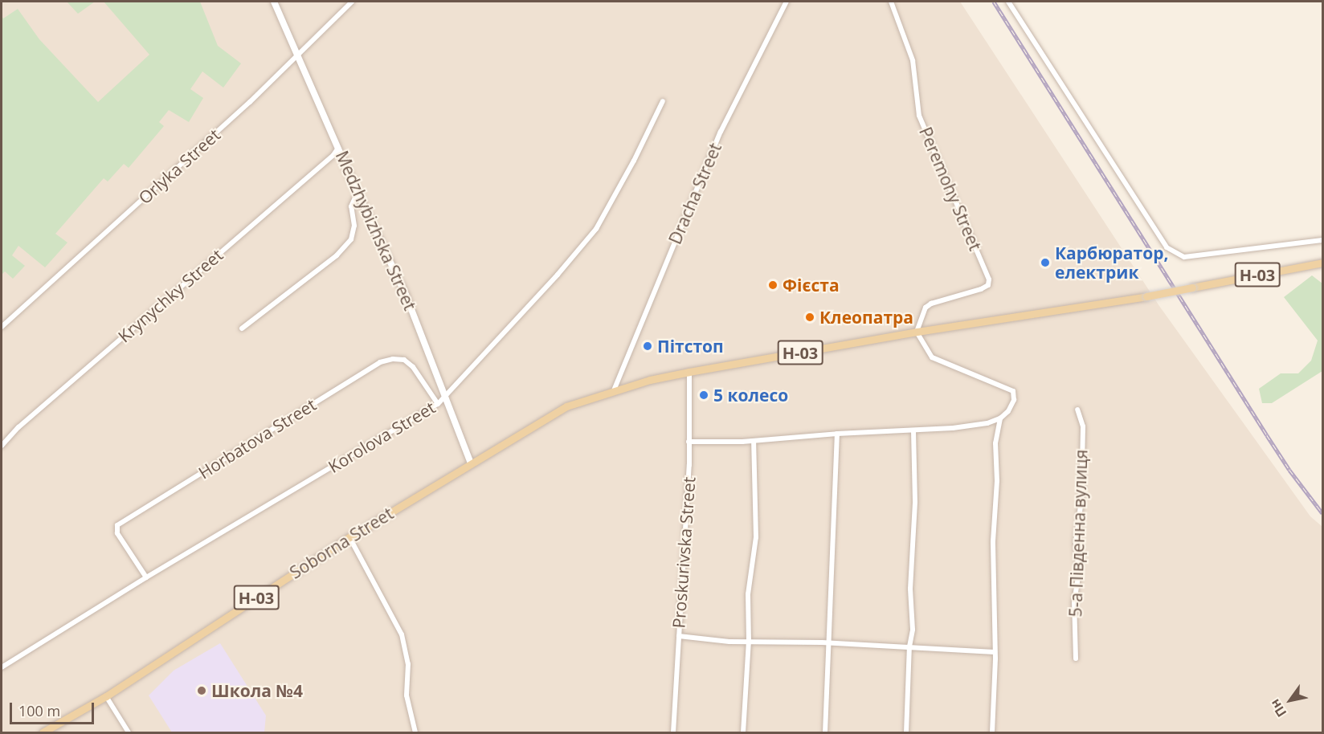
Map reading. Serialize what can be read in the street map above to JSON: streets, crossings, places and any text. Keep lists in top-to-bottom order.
{
  "streets": {
    "main road": ["Medzhybizhska Street", "Н-03", "Soborna Street"],
    "street": [
      "Orlyka Street",
      "Peremohy Street",
      "Dracha Street",
      "Krynychky Street",
      "Korolova Street",
      "Horbatova Street",
      "5-а Південна вулиця",
      "Proskurivska Street"
    ]
  },
  "crossings": [
    ["Orlyka Street", "Medzhybizhska Street"],
    ["Peremohy Street", "Н-03"],
    ["Dracha Street", "Н-03"],
    ["Medzhybizhska Street", "Н-03"],
    ["Medzhybizhska Street", "Krynychky Street"],
    ["Medzhybizhska Street", "Korolova Street"],
    ["Medzhybizhska Street", "Soborna Street"],
    ["Н-03", "Soborna Street"],
    ["Н-03", "Proskurivska Street"],
    ["Korolova Street", "Horbatova Street"]
  ],
  "places": [
    "Карбюратор, електрик",
    "Фієста",
    "Клеопатра",
    "Пітстоп",
    "5 колесо",
    "Школа №4"
  ],
  "scale_bar": "100 m",
  "north": "bottom left"
}
